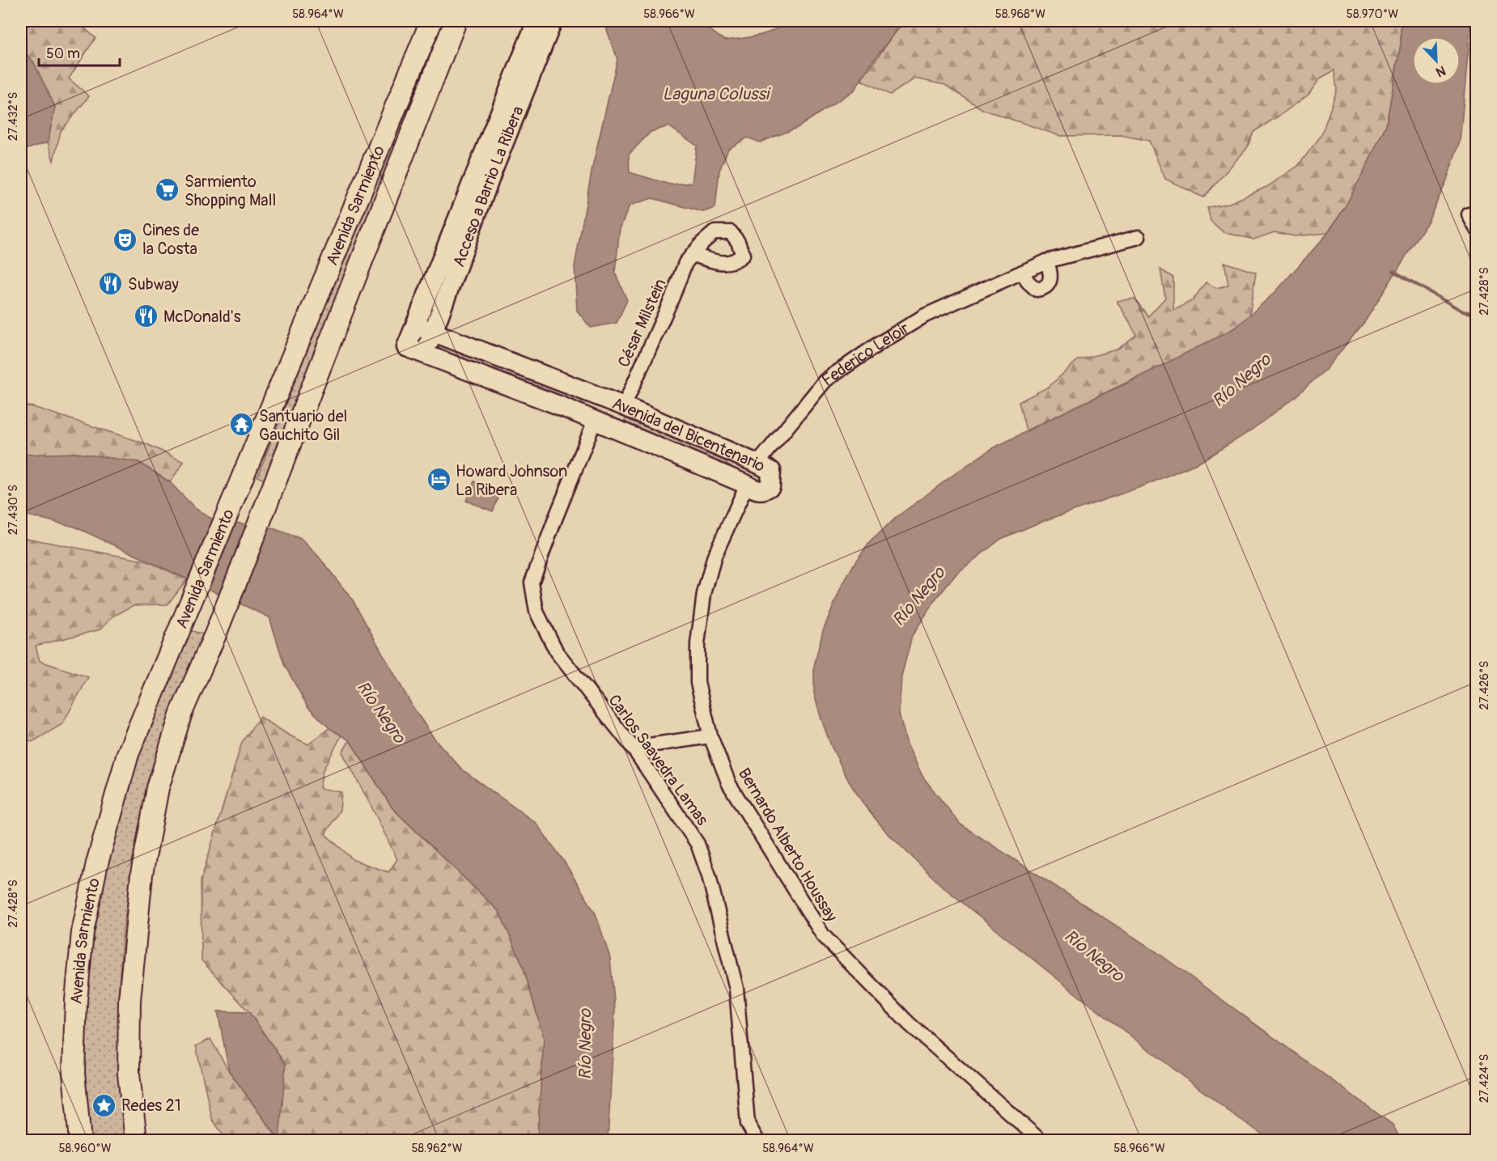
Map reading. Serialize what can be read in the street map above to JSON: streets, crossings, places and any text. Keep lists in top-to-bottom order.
{
  "streets": {
    "main road": ["Avenida Sarmiento"],
    "street": [
      "Acceso a Barrio La Ribera",
      "César Milstein",
      "Federico Leloir",
      "Avenida del Bicentenario",
      "Carlos Saavedra Lamas",
      "Bernardo Alberto Houssay"
    ]
  },
  "crossings": [
    ["Acceso a Barrio La Ribera", "Avenida del Bicentenario"],
    ["César Milstein", "Avenida del Bicentenario"],
    ["Federico Leloir", "Avenida del Bicentenario"],
    ["Avenida del Bicentenario", "Carlos Saavedra Lamas"],
    ["Avenida del Bicentenario", "Bernardo Alberto Houssay"]
  ],
  "water": ["Laguna Colussi", "Río Negro"],
  "places": {
    "supermarket": ["Sarmiento Shopping Mall"],
    "theatre": ["Cines de la Costa"],
    "restaurant": ["Subway", "McDonald's"],
    "temple": ["Santuario del Gauchito Gil"],
    "hotel": ["Howard Johnson La Ribera"],
    "place": ["Redes 21"]
  },
  "scale_bar": "50 m",
  "north": "bottom right",
  "coordinates": [
    "58.964°W",
    "58.966°W",
    "58.968°W",
    "58.970°W",
    "27.432°S",
    "27.428°S",
    "27.430°S",
    "27.426°S",
    "27.424°S",
    "58.960°W",
    "58.962°W"
  ]
}
